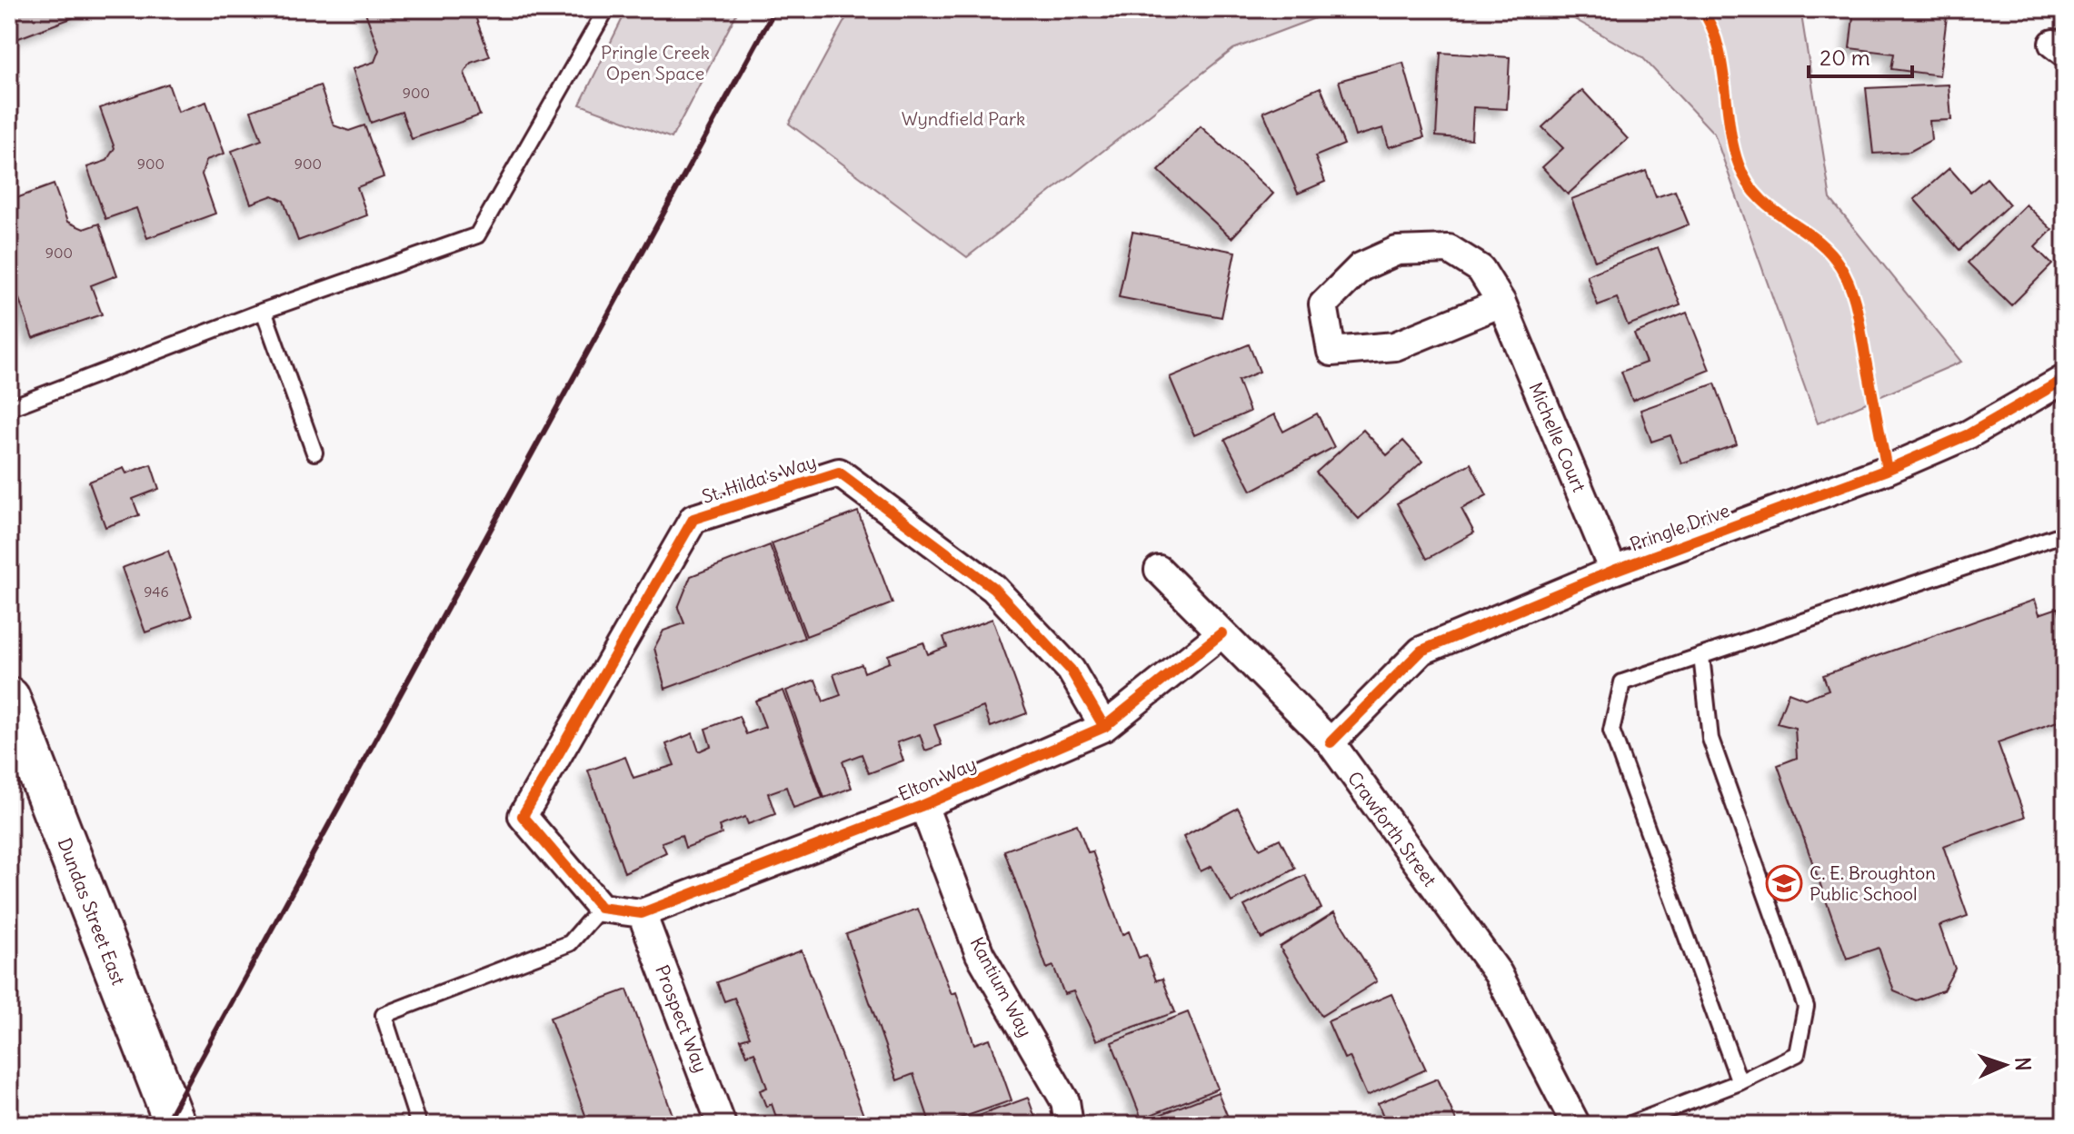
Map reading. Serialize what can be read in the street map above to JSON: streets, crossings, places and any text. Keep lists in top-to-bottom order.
{
  "streets": {
    "main road": ["Dundas Street East"],
    "street": [
      "Michelle Court",
      "St. Hilda's Way",
      "Pringle Drive",
      "Elton Way",
      "Crawforth Street",
      "Kantium Way",
      "Prospect Way"
    ]
  },
  "crossings": [
    ["Michelle Court", "Pringle Drive"],
    ["St. Hilda's Way", "Elton Way"],
    ["Pringle Drive", "Crawforth Street"],
    ["Elton Way", "Crawforth Street"],
    ["Elton Way", "Kantium Way"],
    ["Elton Way", "Prospect Way"]
  ],
  "parks": ["Pringle Creek Open Space", "Wyndfield Park"],
  "places": {
    "school or university": ["C. E. Broughton Public School"]
  },
  "house_numbers": [
    "900",
    "900",
    "900",
    "900",
    "946"
  ],
  "scale_bar": "20 m",
  "north": "right"
}
